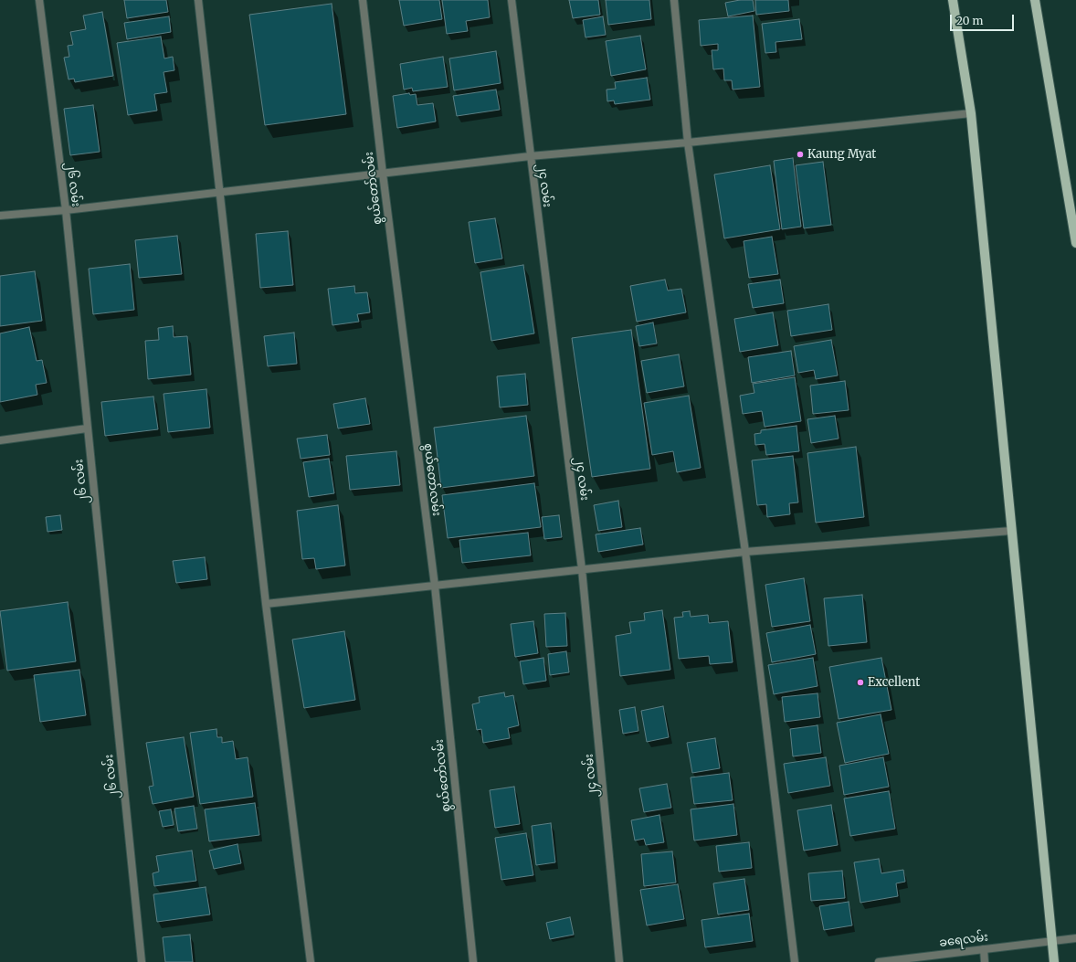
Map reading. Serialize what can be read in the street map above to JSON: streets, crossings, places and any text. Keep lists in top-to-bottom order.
{
  "streets": {
    "street": [
      "၂၆ လမ်း",
      "၂၄ လမ်း",
      "စွယ်တော်လမ်း",
      "ခရေလမ်း"
    ]
  },
  "places": ["Kaung Myat", "Excellent"],
  "scale_bar": "20 m"
}
